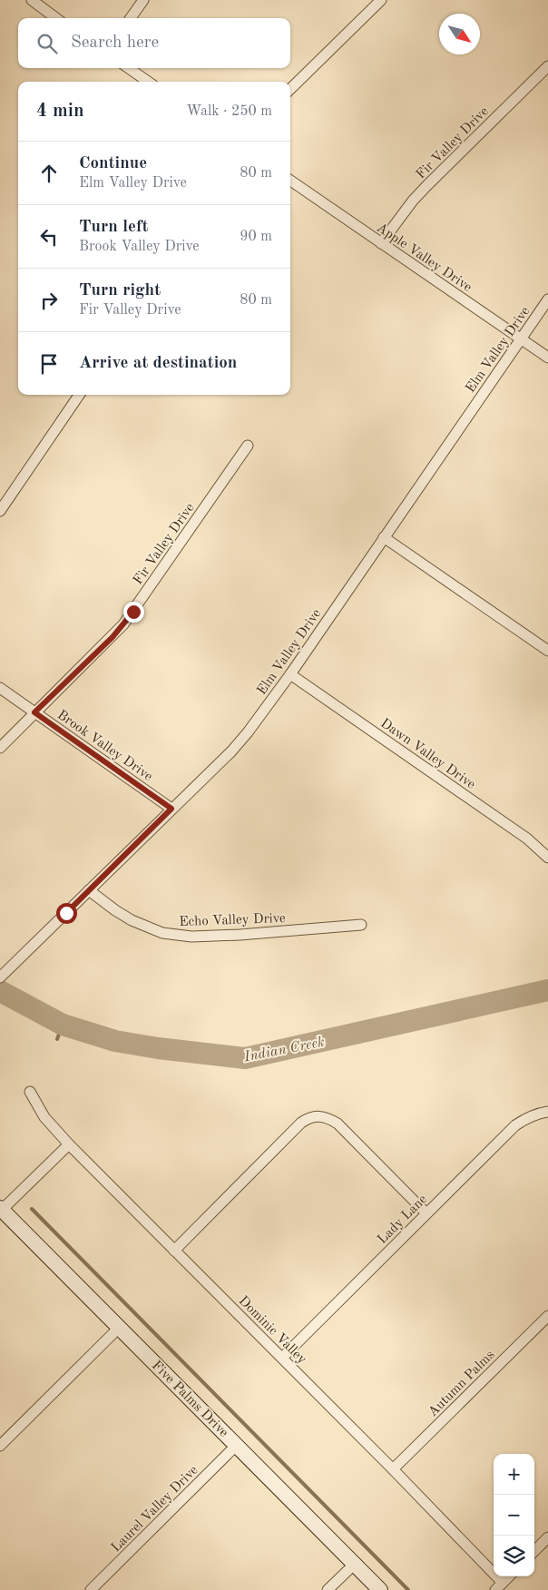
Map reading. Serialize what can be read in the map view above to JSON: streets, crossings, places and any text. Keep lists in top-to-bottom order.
{
  "streets": {
    "street": [
      "Fir Valley Drive",
      "Apple Valley Drive",
      "Elm Valley Drive",
      "Brook Valley Drive",
      "Dawn Valley Drive",
      "Echo Valley Drive",
      "Lady Lane",
      "Dominic Valley",
      "Autumn Palms",
      "Five Palms Drive",
      "Laurel Valley Drive"
    ]
  },
  "crossings": [
    ["Fir Valley Drive", "Apple Valley Drive"],
    ["Fir Valley Drive", "Brook Valley Drive"],
    ["Apple Valley Drive", "Elm Valley Drive"],
    ["Elm Valley Drive", "Brook Valley Drive"],
    ["Elm Valley Drive", "Dawn Valley Drive"],
    ["Elm Valley Drive", "Echo Valley Drive"],
    ["Lady Lane", "Dominic Valley"],
    ["Dominic Valley", "Autumn Palms"],
    ["Five Palms Drive", "Laurel Valley Drive"]
  ],
  "water": ["Indian Creek"],
  "north": "bottom right",
  "page": {
    "search": "Search here",
    "heading": ["4 min", "Walk · 250 m"],
    "list": [
      ["Continue", "Elm Valley Drive", "80 m"],
      ["Turn left", "Brook Valley Drive", "90 m"],
      ["Turn right", "Fir Valley Drive", "80 m"],
      "Arrive at destination"
    ],
    "map_buttons": ["+", "−"]
  }
}
